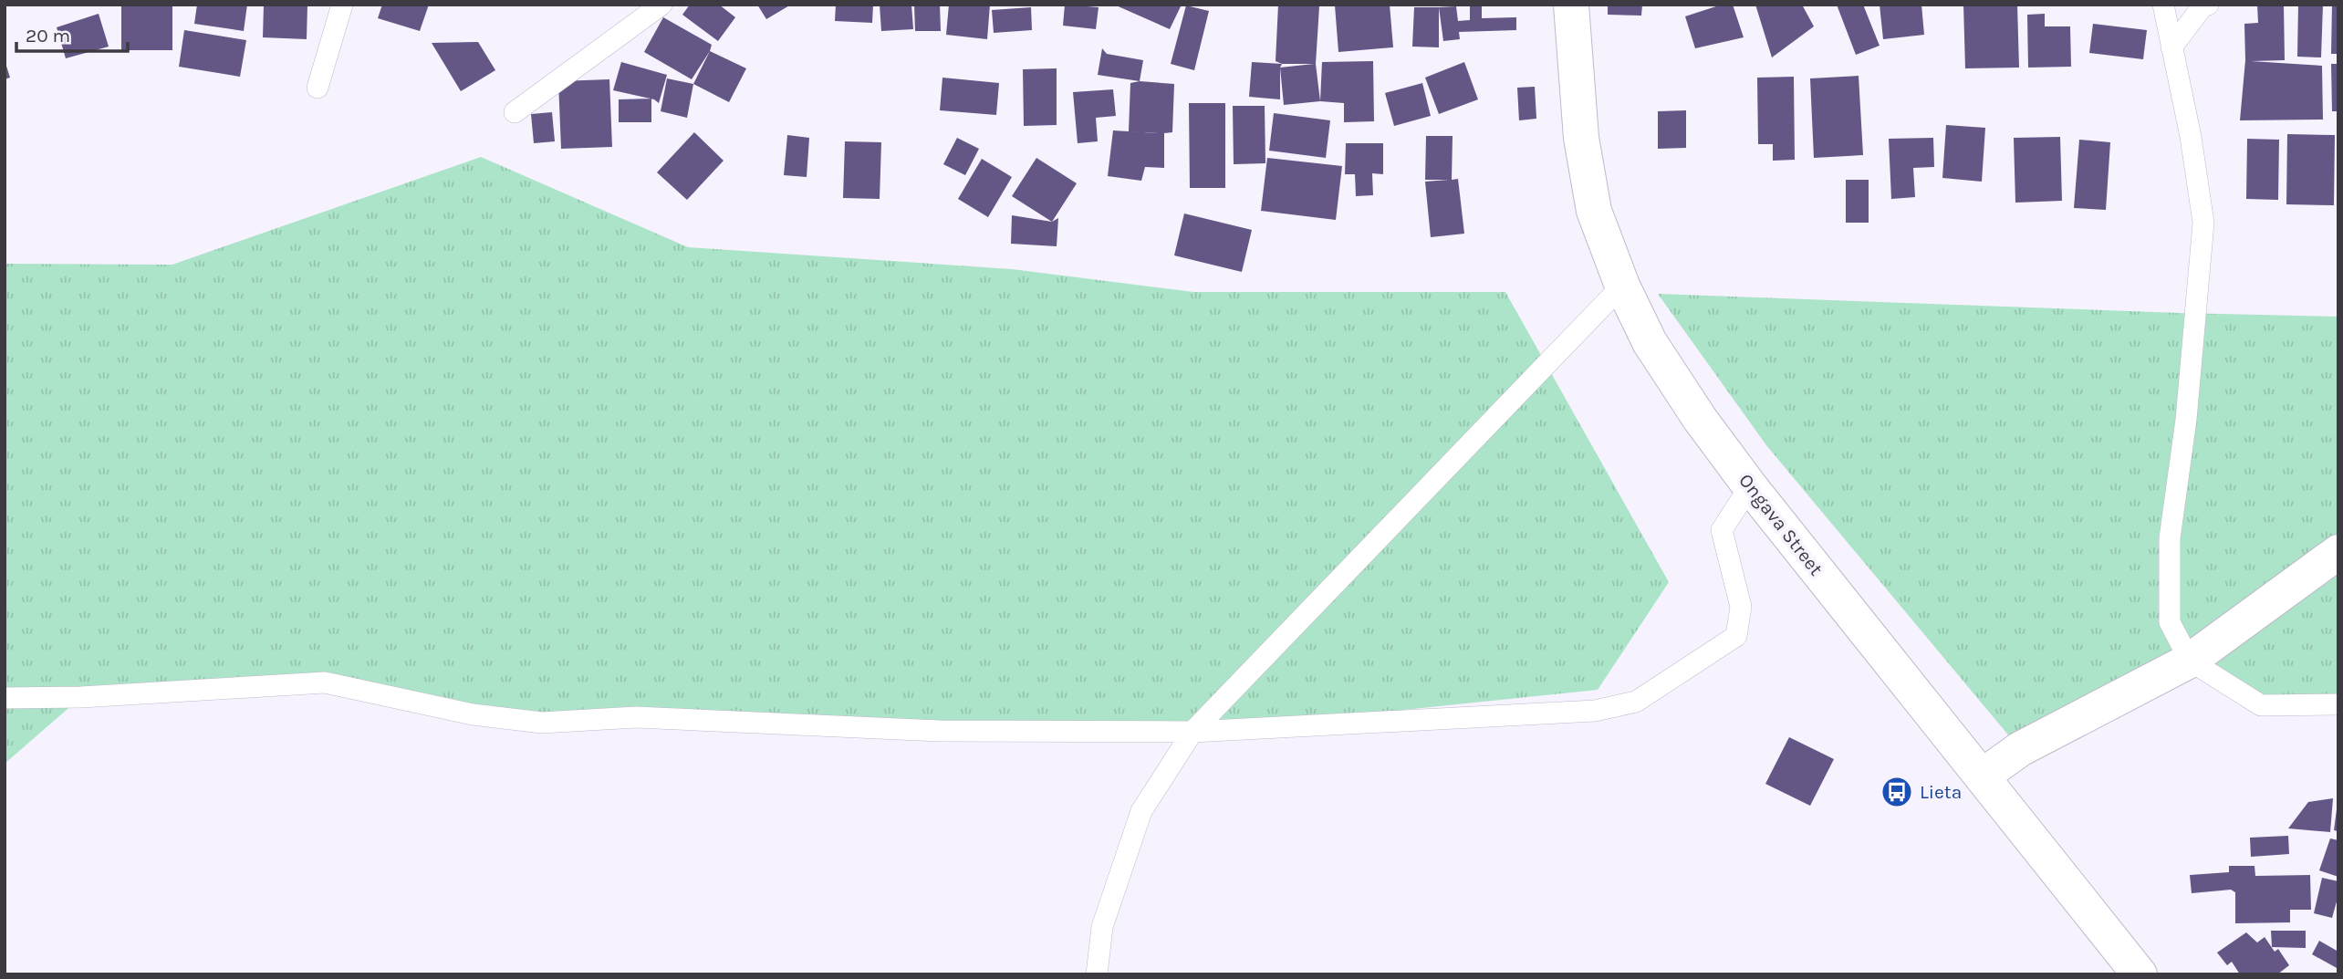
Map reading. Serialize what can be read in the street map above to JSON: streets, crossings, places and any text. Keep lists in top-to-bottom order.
{
  "streets": {
    "street": ["Ongava Street"]
  },
  "places": {
    "bus stop": ["Lieta"]
  },
  "scale_bar": "20 m"
}
